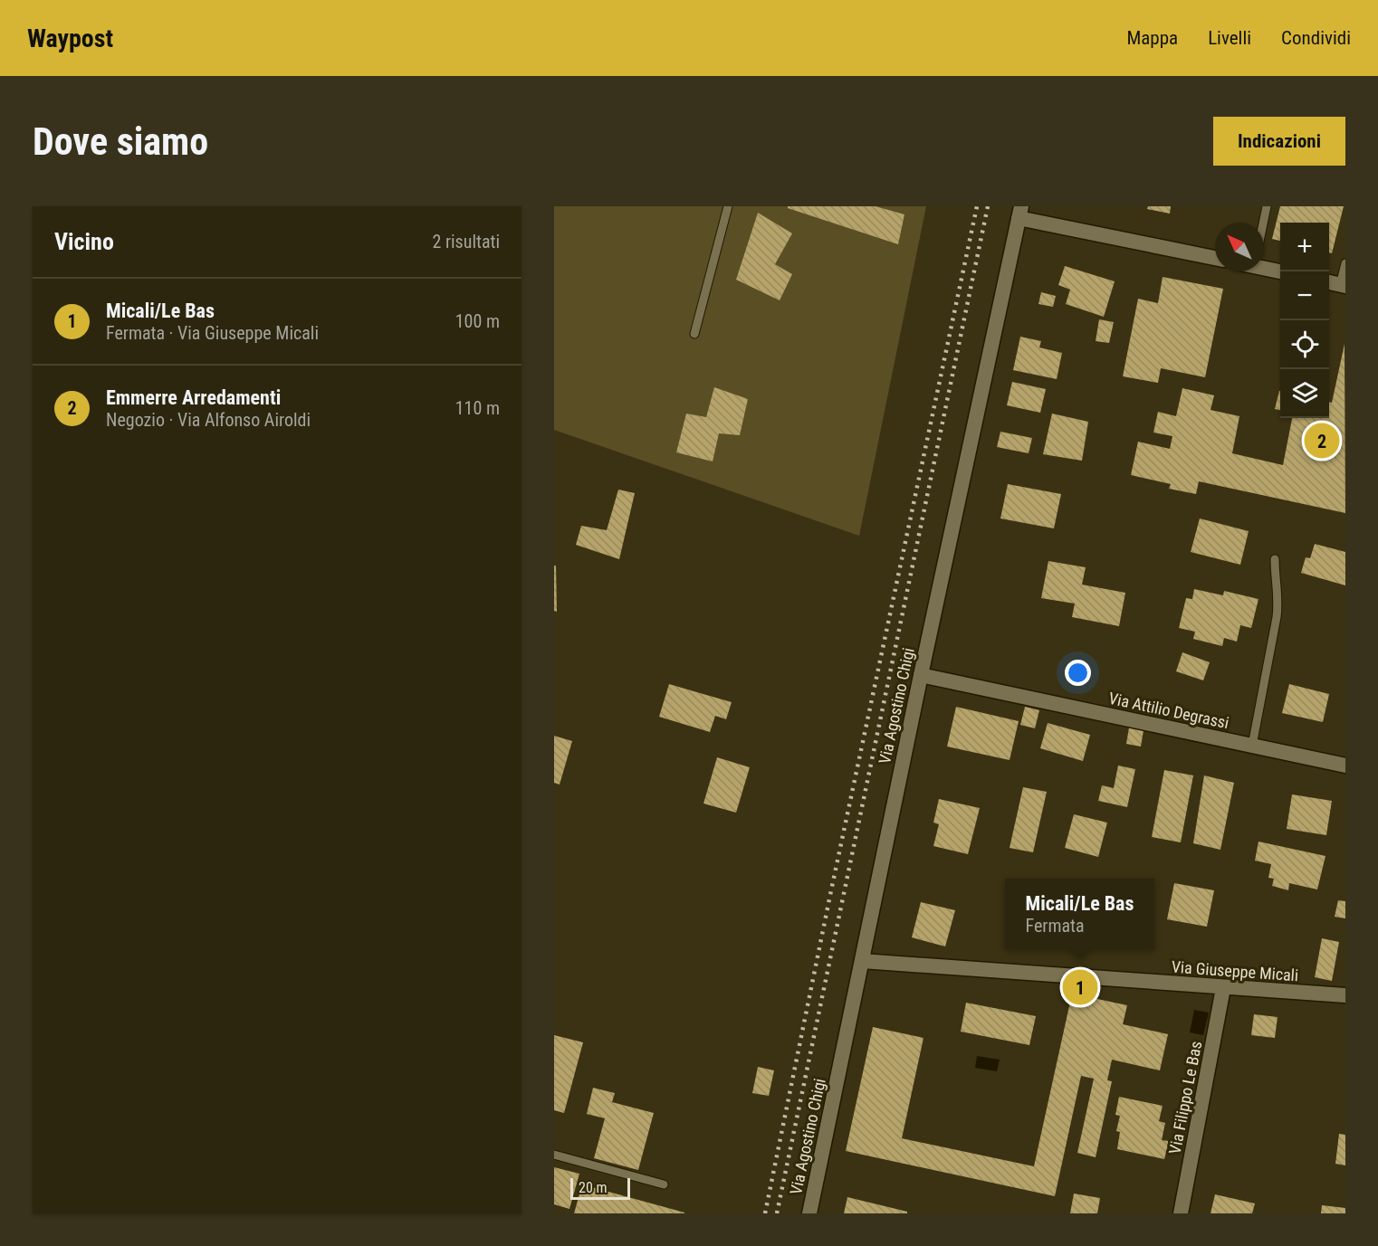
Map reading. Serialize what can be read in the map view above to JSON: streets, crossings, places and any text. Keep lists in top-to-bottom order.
{
  "streets": {
    "street": [
      "Via Agostino Chigi",
      "Via Attilio Degrassi",
      "Via Giuseppe Micali",
      "Via Filippo Le Bas"
    ]
  },
  "crossings": [
    ["Via Agostino Chigi", "Via Attilio Degrassi"],
    ["Via Agostino Chigi", "Via Giuseppe Micali"],
    ["Via Giuseppe Micali", "Via Filippo Le Bas"]
  ],
  "scale_bar": "20 m",
  "north": "top left",
  "page": {
    "header": "Waypost",
    "nav": ["Mappa", "Livelli", "Condividi"],
    "buttons": "Indicazioni",
    "title": "Dove siamo",
    "heading": ["Vicino", "2 risultati"],
    "map_buttons": ["+", "−"],
    "list": [
      {
        "mark": "1",
        "name": "Micali/Le Bas",
        "note": "Fermata · Via Giuseppe Micali",
        "value": "100 m"
      },
      {
        "mark": "2",
        "name": "Emmerre Arredamenti",
        "note": "Negozio · Via Alfonso Airoldi",
        "value": "110 m"
      }
    ],
    "pins": ["2", "1"],
    "popup": ["Micali/Le Bas", "Fermata"],
    "scale": "20 m"
  }
}
